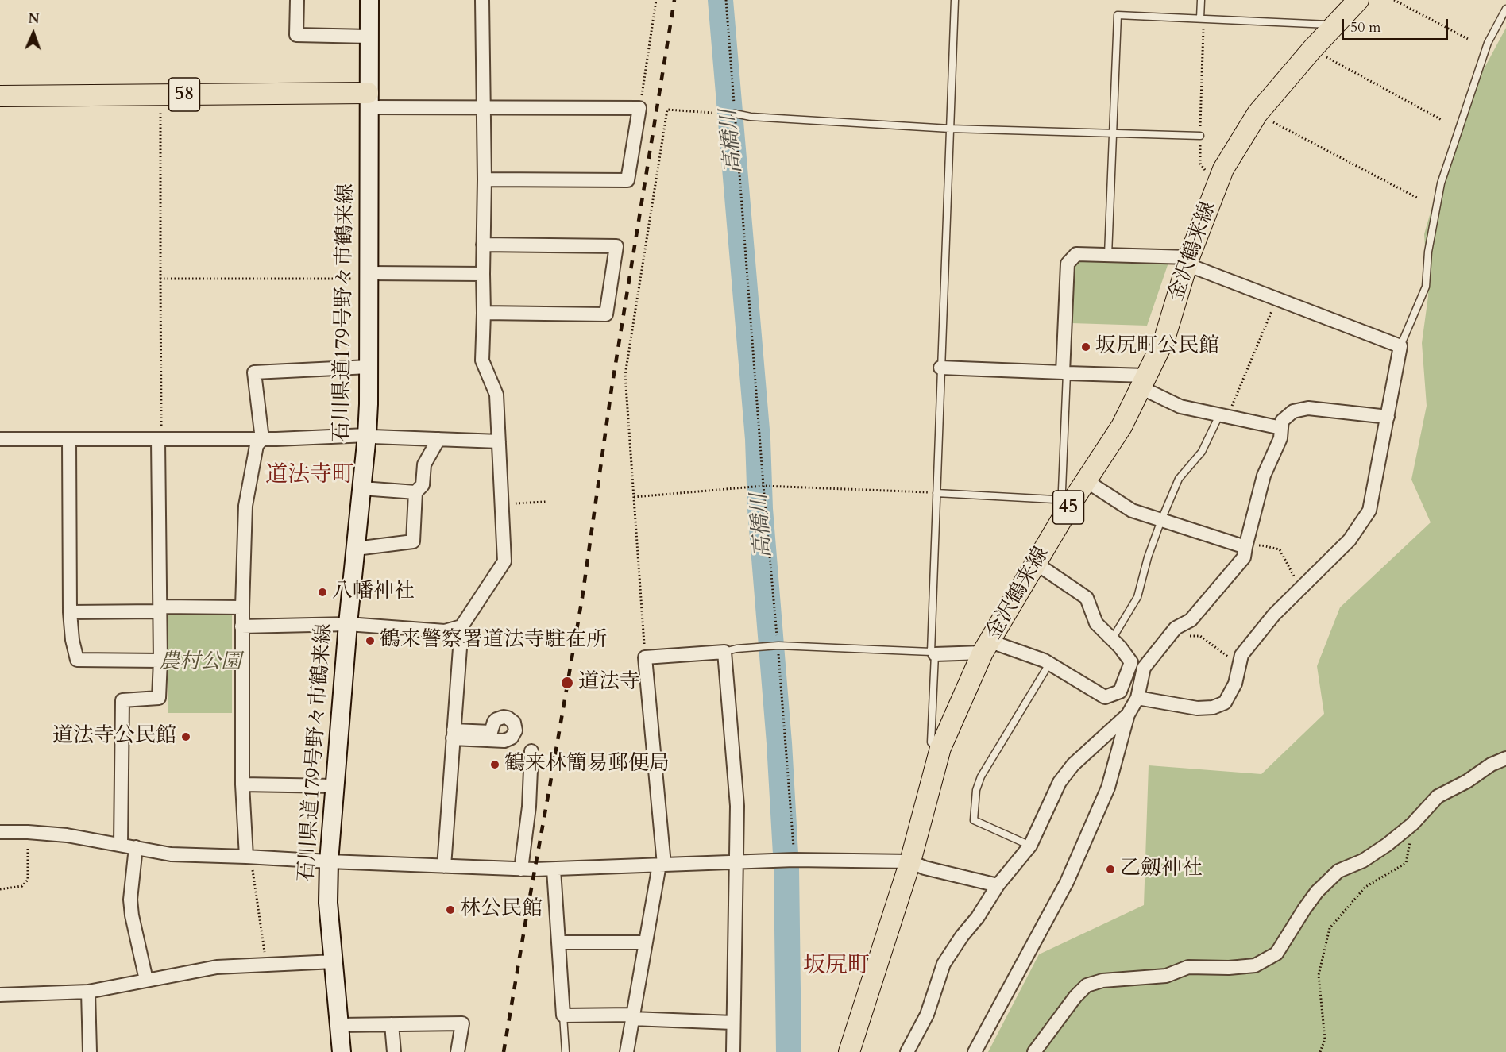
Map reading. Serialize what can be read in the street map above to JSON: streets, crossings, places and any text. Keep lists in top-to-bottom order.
{
  "streets": {
    "main road": [
      "58",
      "金沢鶴来線",
      "石川県道179号野々市鶴来線",
      "45"
    ]
  },
  "crossings": [
    ["58", "石川県道179号野々市鶴来線"]
  ],
  "districts": ["道法寺町", "坂尻町"],
  "water": ["高橋川"],
  "parks": ["農村公園"],
  "places": [
    "坂尻町公民館",
    "八幡神社",
    "鶴来警察署道法寺駐在所",
    "道法寺",
    "道法寺公民館",
    "鶴来林簡易郵便局",
    "乙劔神社",
    "林公民館"
  ],
  "scale_bar": "50 m",
  "north": "top"
}
